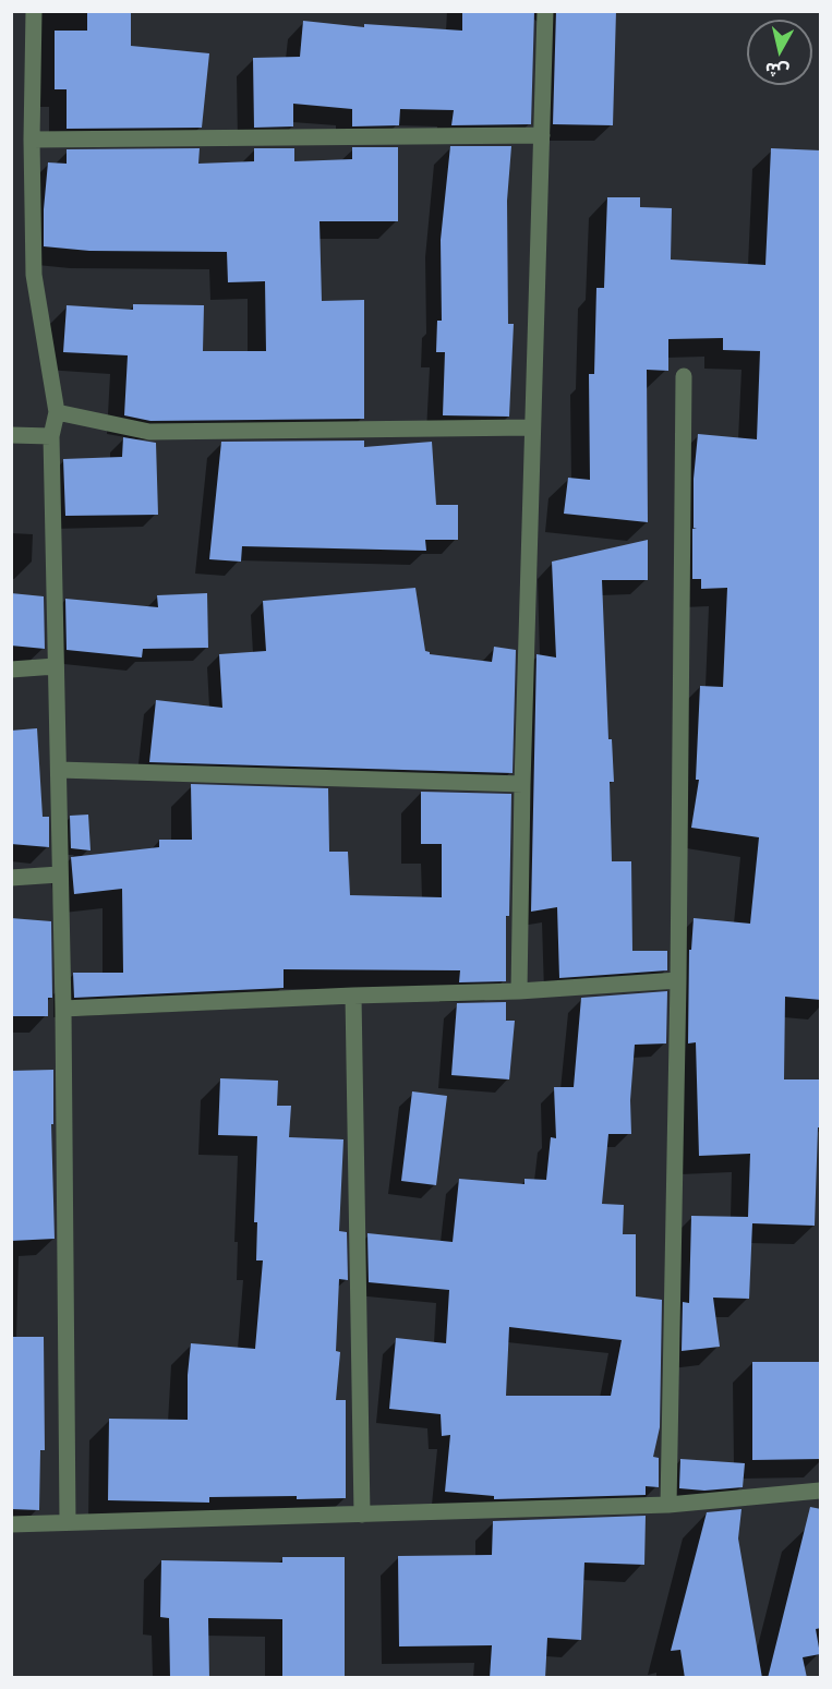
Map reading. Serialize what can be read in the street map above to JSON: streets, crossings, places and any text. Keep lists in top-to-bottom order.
{
  "north": "bottom"
}
